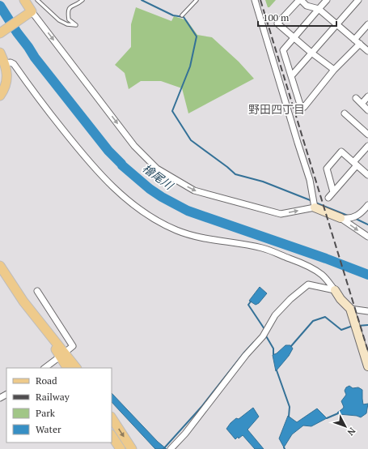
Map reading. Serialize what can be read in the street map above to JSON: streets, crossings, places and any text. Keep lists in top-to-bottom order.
{
  "districts": ["野田四丁目"],
  "water": ["檜尾川"],
  "legend": [
    "Road",
    "Railway",
    "Park",
    "Water"
  ],
  "scale_bar": "100 m",
  "north": "bottom right"
}
